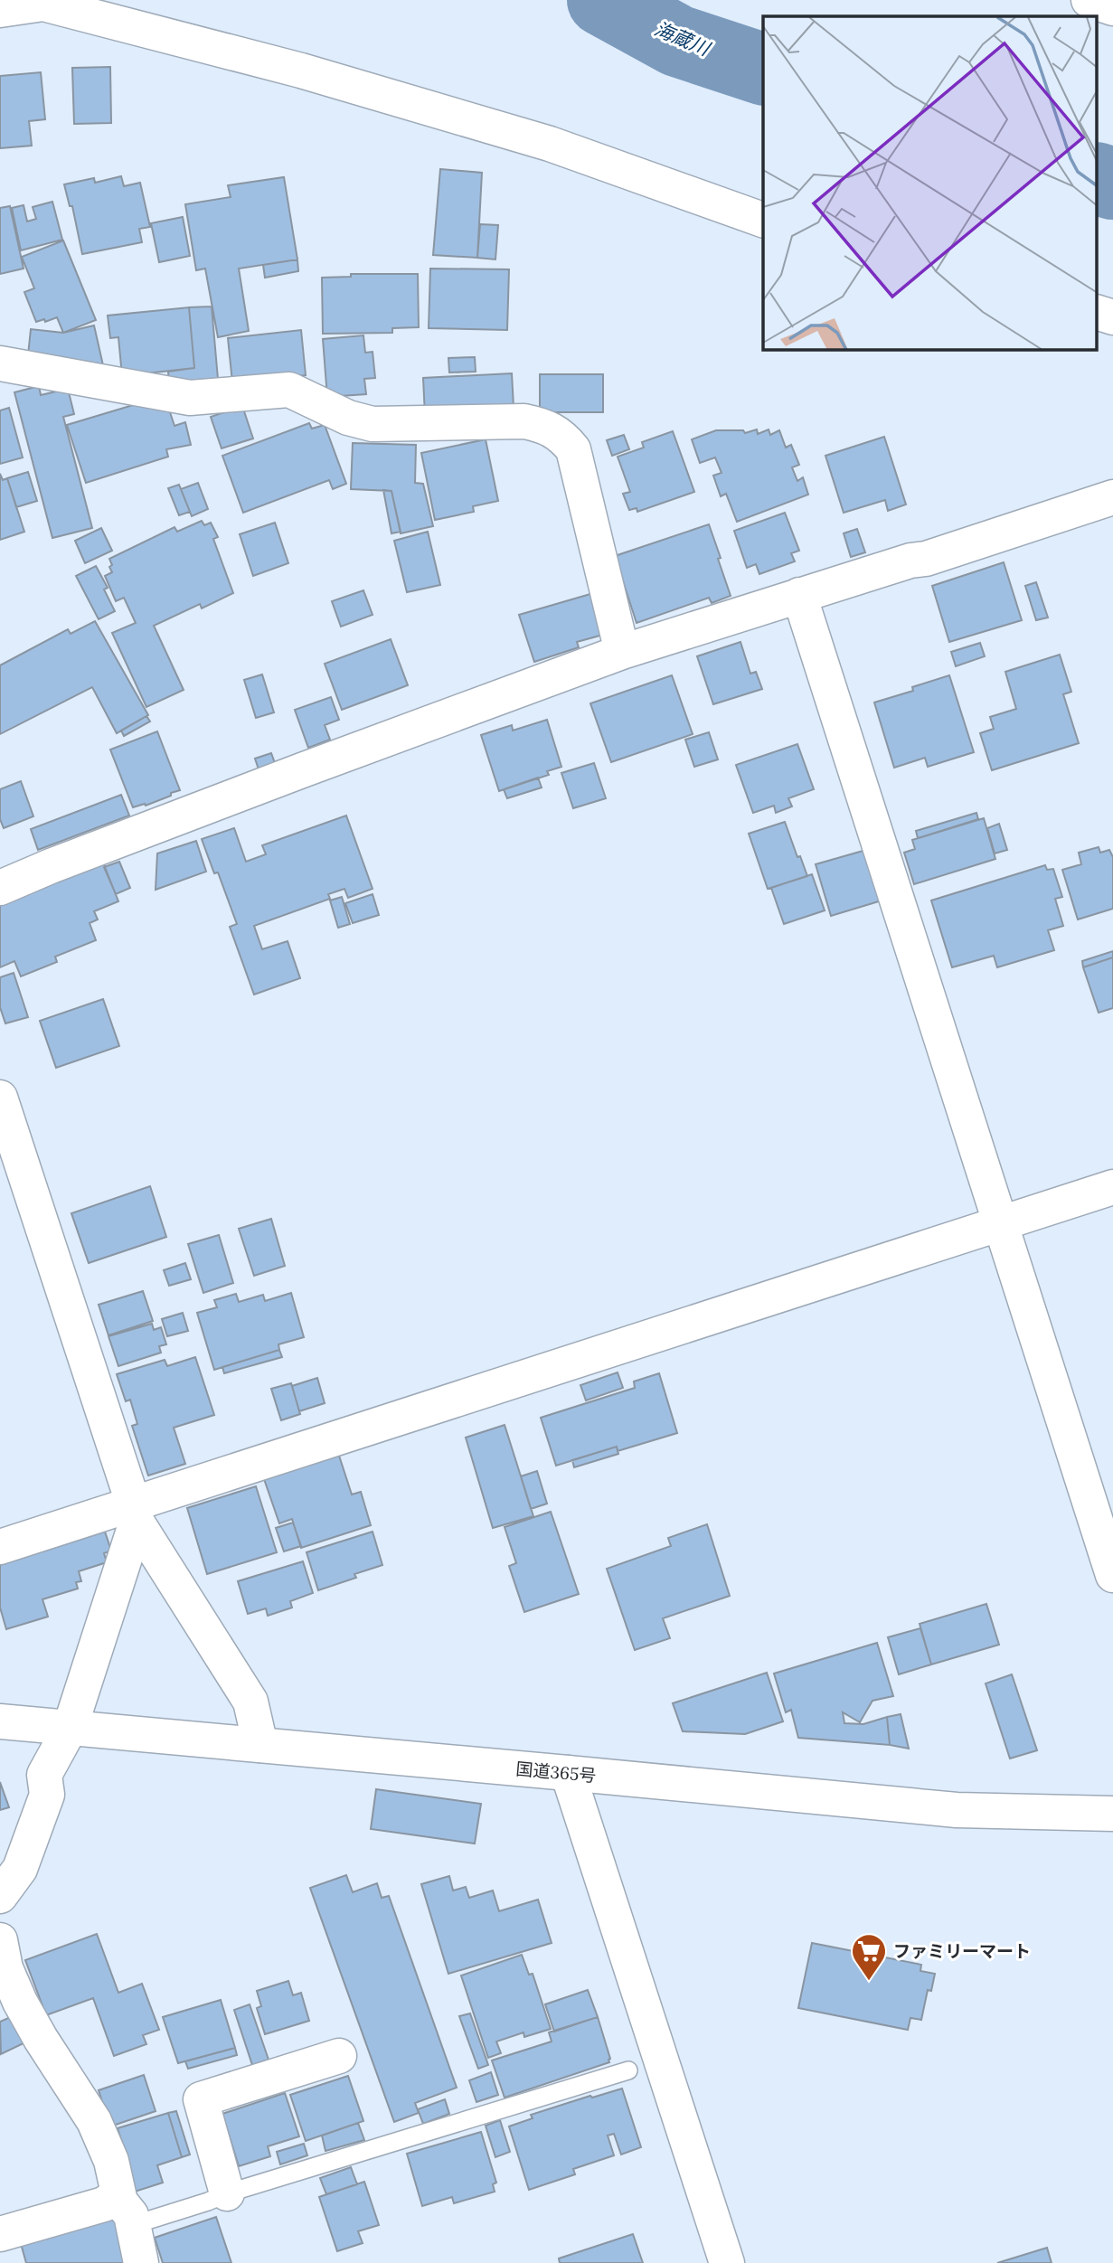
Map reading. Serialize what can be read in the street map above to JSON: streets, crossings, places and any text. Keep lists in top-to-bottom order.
{
  "streets": {
    "main road": ["国道365号"]
  },
  "water": ["海蔵川"],
  "places": {
    "supermarket": ["ファミリーマート"]
  }
}
